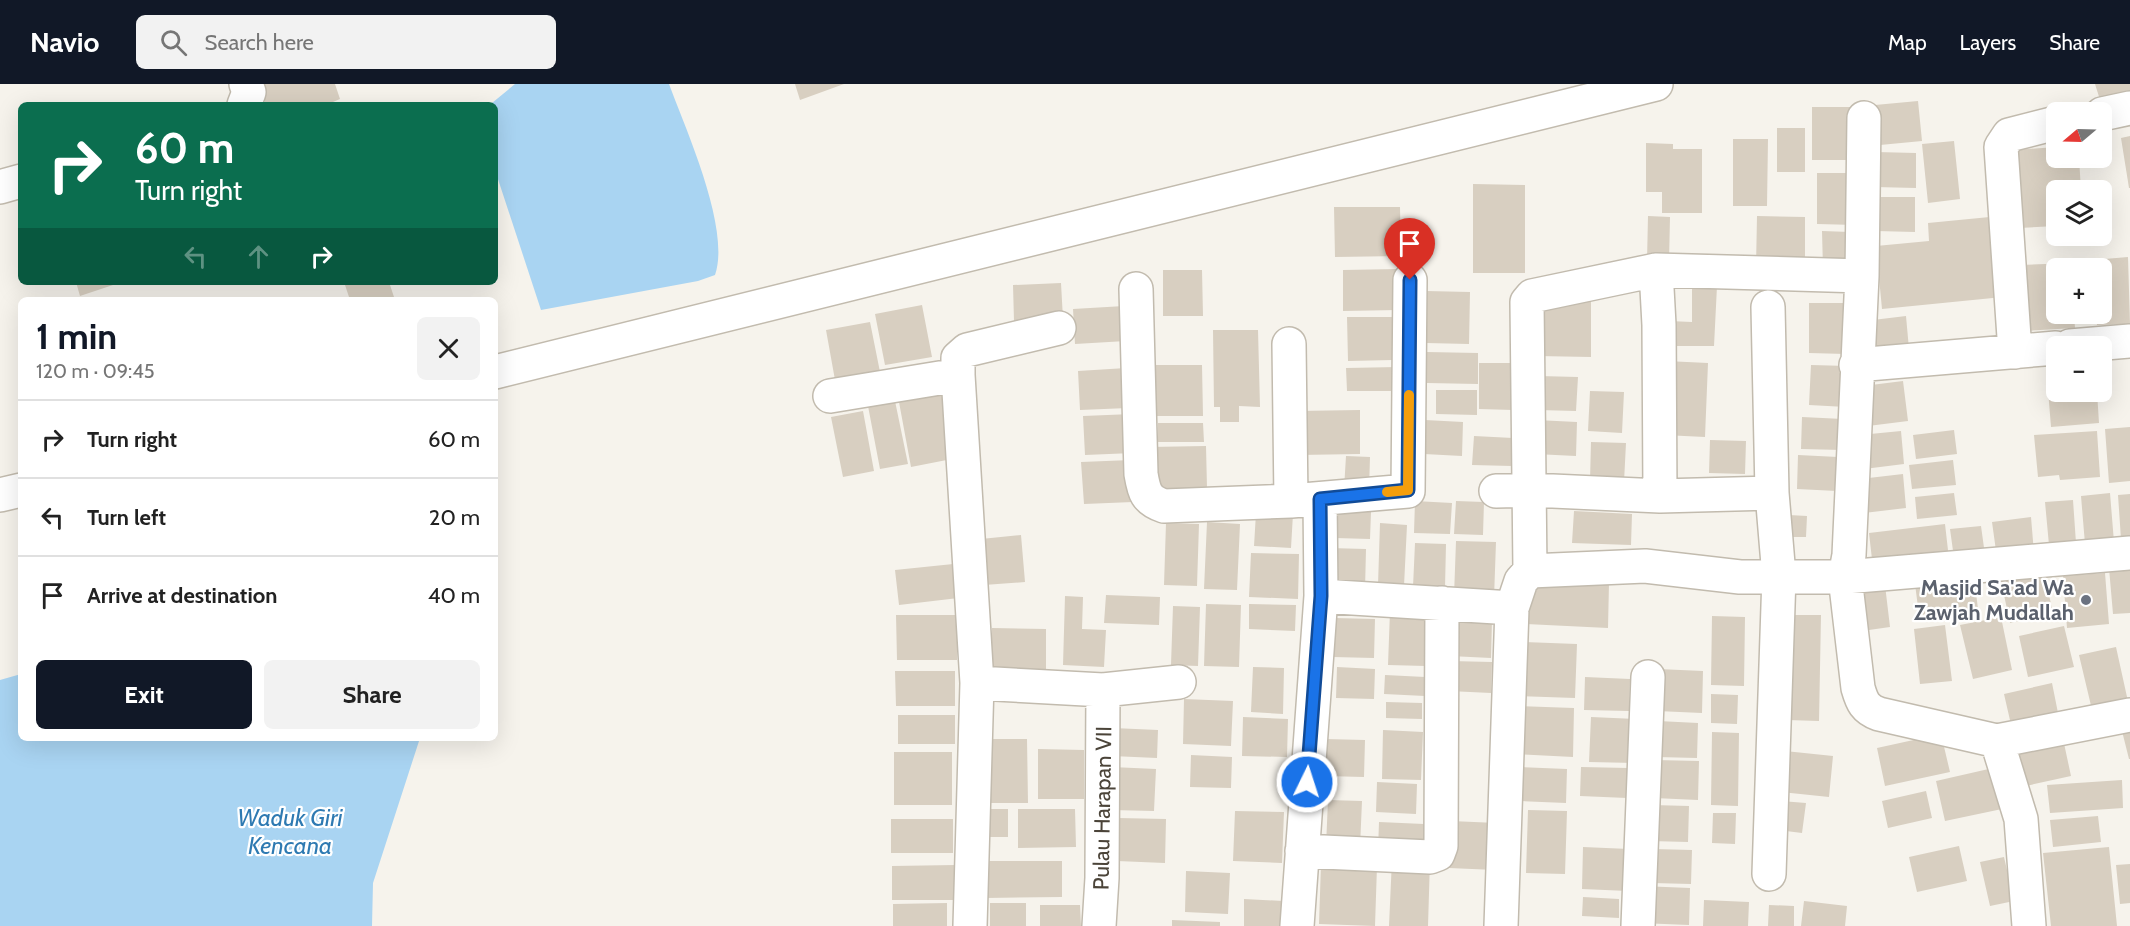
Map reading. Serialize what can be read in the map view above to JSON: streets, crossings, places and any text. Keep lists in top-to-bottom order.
{
  "streets": {
    "street": ["Pulau Harapan VII"]
  },
  "water": ["Waduk Giri Kencana"],
  "places": ["Masjid Sa'ad Wa Zawjah Mudallah"],
  "north": "left",
  "page": {
    "header": "Navio",
    "search": "Search here",
    "nav": ["Map", "Layers", "Share"],
    "map_buttons": ["+", "−"],
    "turn": ["60 m", "Turn right"],
    "heading": ["1 min", "120 m · 09:45"],
    "list": [
      {
        "name": "Turn right",
        "value": "60 m"
      },
      {
        "name": "Turn left",
        "value": "20 m"
      },
      {
        "name": "Arrive at destination",
        "value": "40 m"
      }
    ],
    "buttons": ["Exit", "Share"]
  }
}
